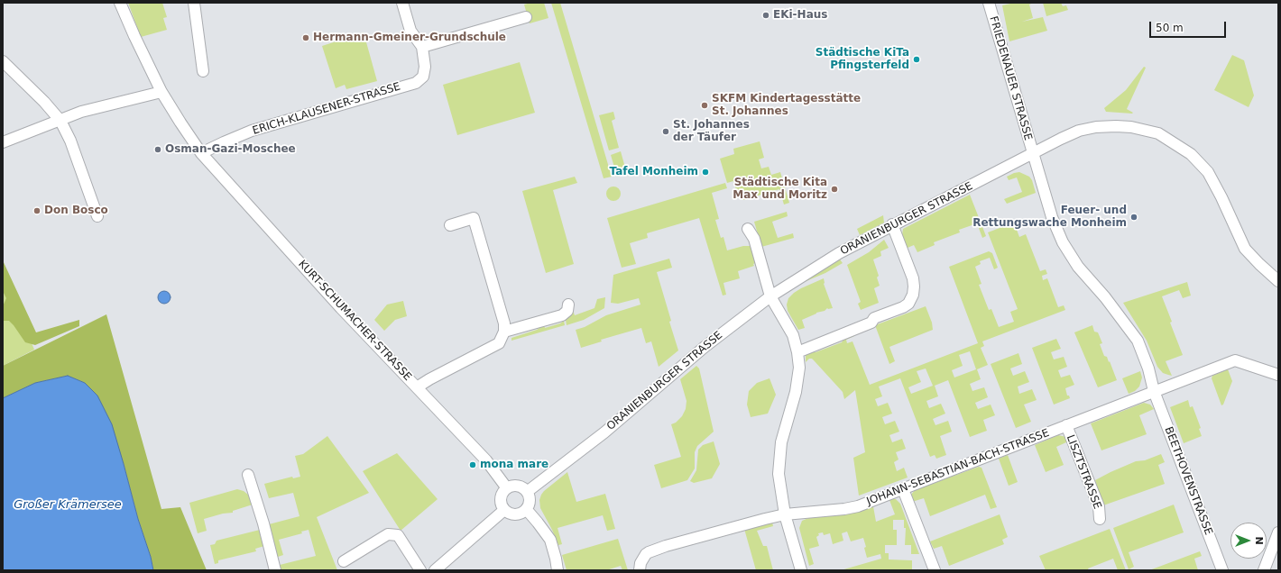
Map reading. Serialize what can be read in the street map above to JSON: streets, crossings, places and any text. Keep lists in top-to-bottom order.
{
  "streets": {
    "street": [
      "FRIEDENAUER STRASSE",
      "ERICH-KLAUSENER-STRASSE",
      "ORANIENBURGER STRASSE",
      "KURT-SCHUMACHER-STRASSE",
      "JOHANN-SEBASTIAN-BACH-STRASSE",
      "LISZTSTRASSE",
      "BEETHOVENSTRASSE"
    ]
  },
  "crossings": [
    ["FRIEDENAUER STRASSE", "ORANIENBURGER STRASSE"],
    ["FRIEDENAUER STRASSE", "JOHANN-SEBASTIAN-BACH-STRASSE"],
    ["FRIEDENAUER STRASSE", "BEETHOVENSTRASSE"],
    ["ERICH-KLAUSENER-STRASSE", "KURT-SCHUMACHER-STRASSE"],
    ["ORANIENBURGER STRASSE", "KURT-SCHUMACHER-STRASSE"],
    ["JOHANN-SEBASTIAN-BACH-STRASSE", "LISZTSTRASSE"],
    ["JOHANN-SEBASTIAN-BACH-STRASSE", "BEETHOVENSTRASSE"]
  ],
  "water": ["Großer Krämersee"],
  "places": [
    "EKi-Haus",
    "Hermann-Gmeiner-Grundschule",
    "Städtische KiTa Pfingsterfeld",
    "SKFM Kindertagesstätte St. Johannes",
    "St. Johannes der Täufer",
    "Osman-Gazi-Moschee",
    "Tafel Monheim",
    "Städtische Kita Max und Moritz",
    "Don Bosco",
    "Feuer- und Rettungswache Monheim",
    "mona mare"
  ],
  "scale_bar": "50 m",
  "north": "right"
}
